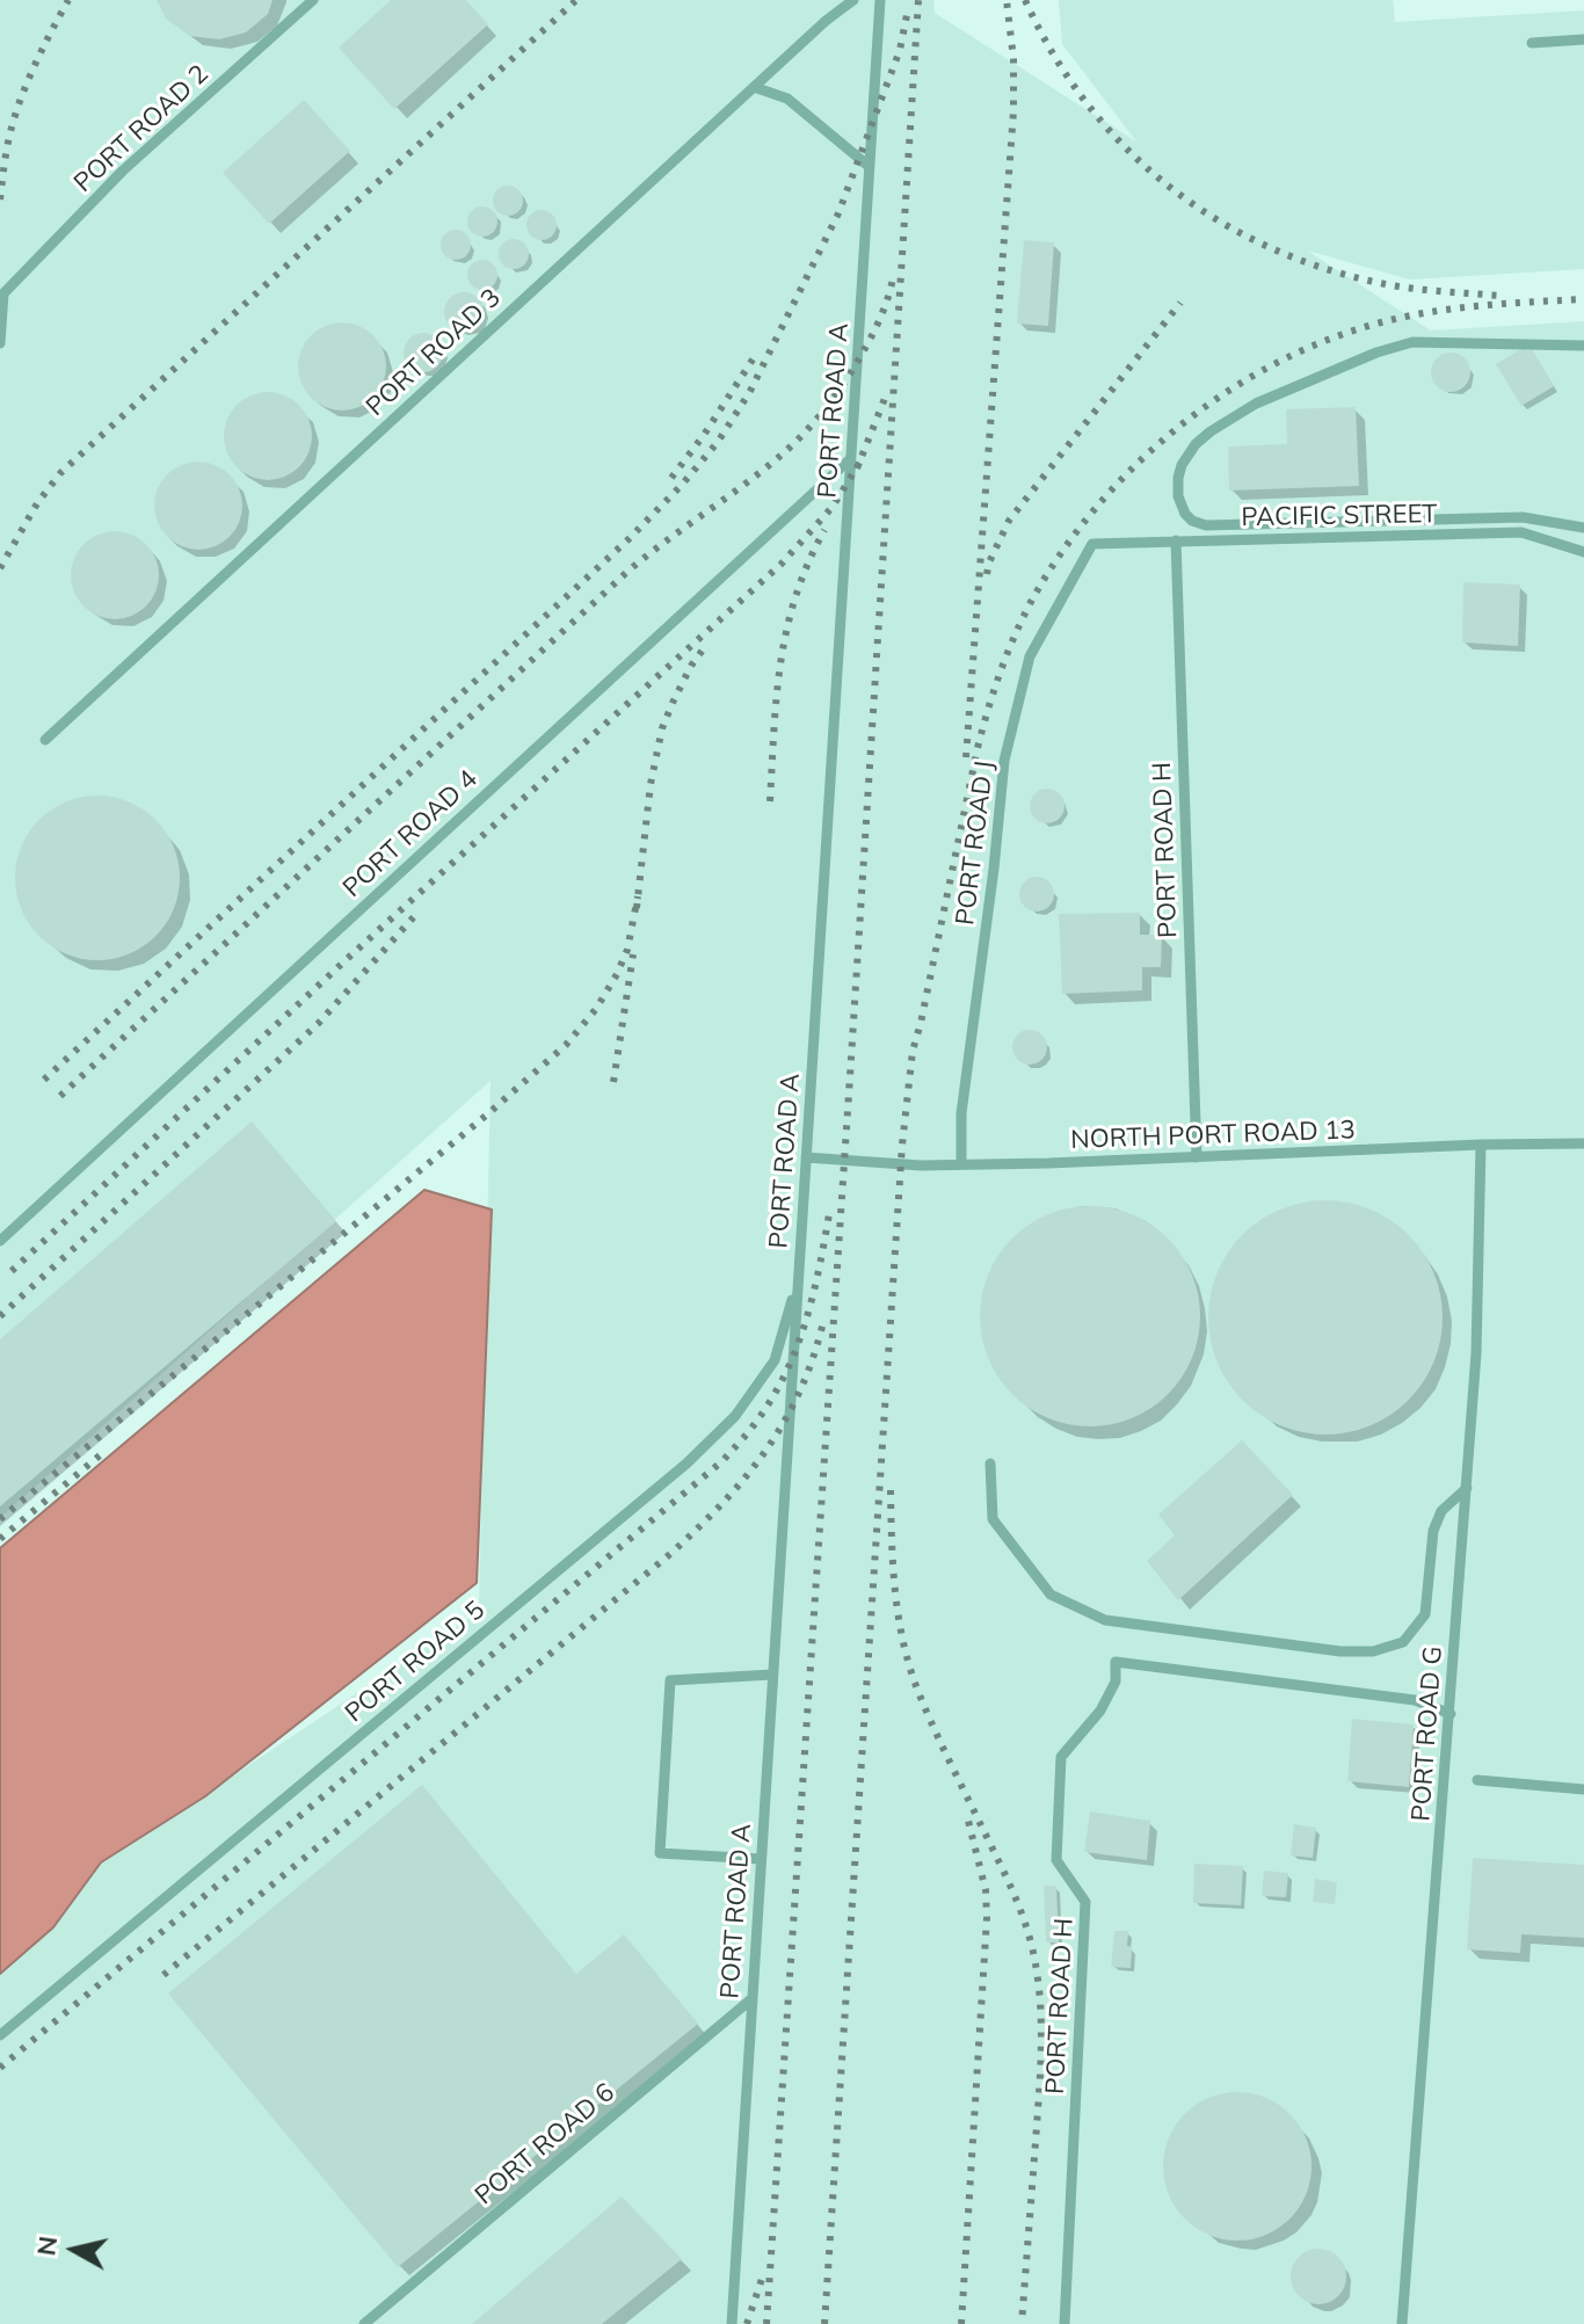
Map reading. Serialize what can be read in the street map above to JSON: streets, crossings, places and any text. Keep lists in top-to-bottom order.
{
  "streets": {
    "lane": [
      "PORT ROAD 2",
      "PORT ROAD 3",
      "PORT ROAD A",
      "PACIFIC STREET",
      "PORT ROAD 4",
      "PORT ROAD J",
      "PORT ROAD H",
      "NORTH PORT ROAD 13",
      "PORT ROAD 5",
      "PORT ROAD G",
      "PORT ROAD 6"
    ]
  },
  "crossings": [
    ["PORT ROAD A", "PORT ROAD 4"],
    ["PORT ROAD A", "NORTH PORT ROAD 13"],
    ["PORT ROAD A", "PORT ROAD 5"],
    ["PORT ROAD A", "PORT ROAD 6"],
    ["PACIFIC STREET", "PORT ROAD J"],
    ["PACIFIC STREET", "PORT ROAD H"],
    ["PORT ROAD J", "NORTH PORT ROAD 13"],
    ["PORT ROAD H", "NORTH PORT ROAD 13"],
    ["PORT ROAD H", "PORT ROAD G"],
    ["NORTH PORT ROAD 13", "PORT ROAD G"]
  ],
  "north": "left"
}
